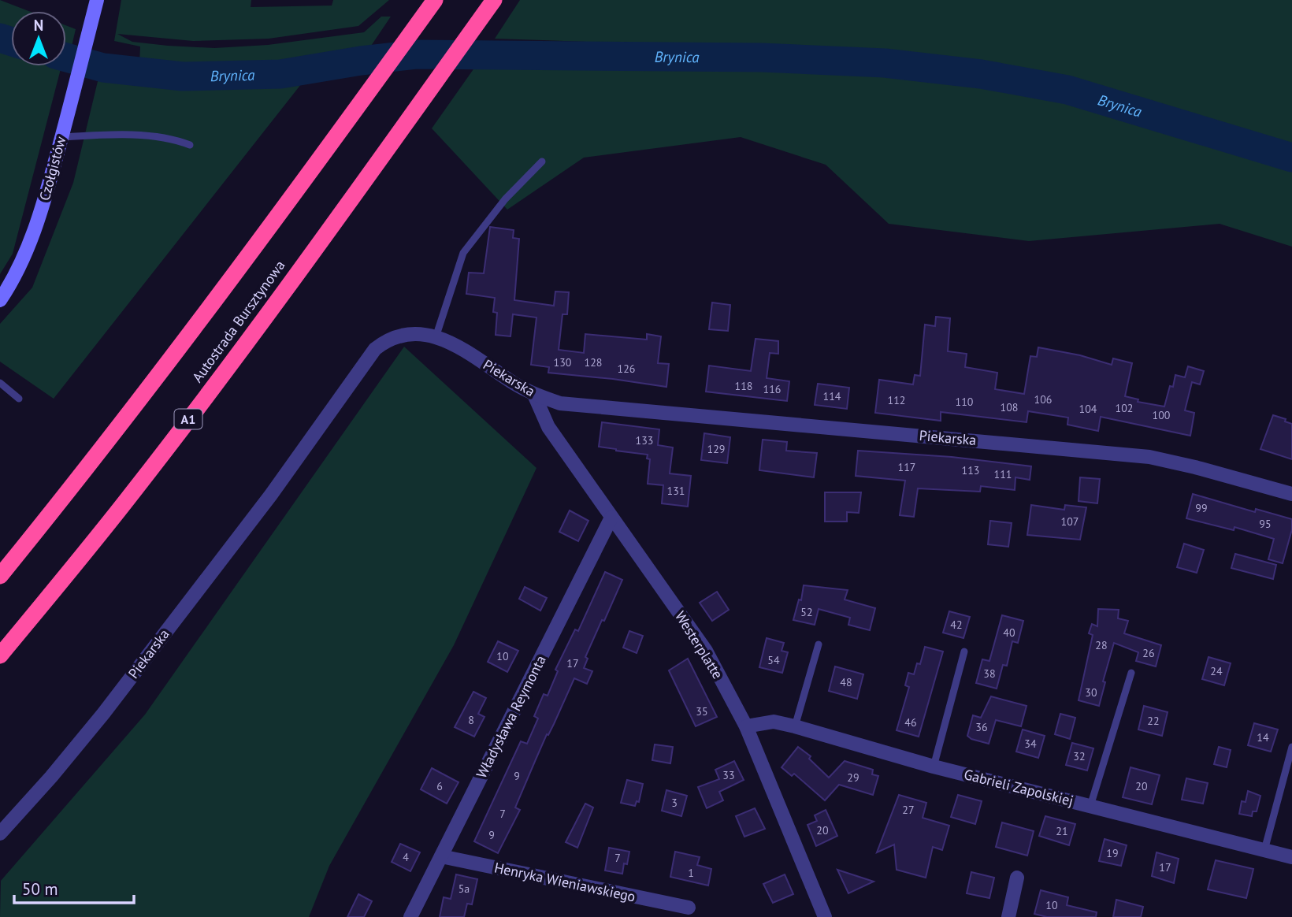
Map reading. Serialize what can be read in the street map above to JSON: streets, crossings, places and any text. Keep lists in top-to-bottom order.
{
  "streets": {
    "highway": ["Autostrada Bursztynowa", "A1"],
    "street": [
      "Czołgistów",
      "Piekarska",
      "Westerplatte",
      "Władysława Reymonta",
      "Gabrieli Zapolskiej",
      "Henryka Wieniawskiego"
    ]
  },
  "crossings": [
    ["Piekarska", "Westerplatte"],
    ["Westerplatte", "Władysława Reymonta"],
    ["Westerplatte", "Gabrieli Zapolskiej"],
    ["Władysława Reymonta", "Henryka Wieniawskiego"]
  ],
  "water": ["Brynica"],
  "house_numbers": [
    "130",
    "128",
    "126",
    "118",
    "116",
    "114",
    "106",
    "112",
    "110",
    "108",
    "102",
    "104",
    "100",
    "133",
    "129",
    "117",
    "113",
    "111",
    "131",
    "99",
    "107",
    "95",
    "52",
    "42",
    "40",
    "28",
    "26",
    "10",
    "54",
    "17",
    "24",
    "38",
    "48",
    "30",
    "35",
    "8",
    "22",
    "46",
    "36",
    "14",
    "34",
    "32",
    "33",
    "9",
    "29",
    "6",
    "20",
    "3",
    "27",
    "7",
    "20",
    "21",
    "9",
    "19",
    "4",
    "7",
    "17",
    "1",
    "5a",
    "10"
  ],
  "scale_bar": "50 m",
  "north": "top"
}
